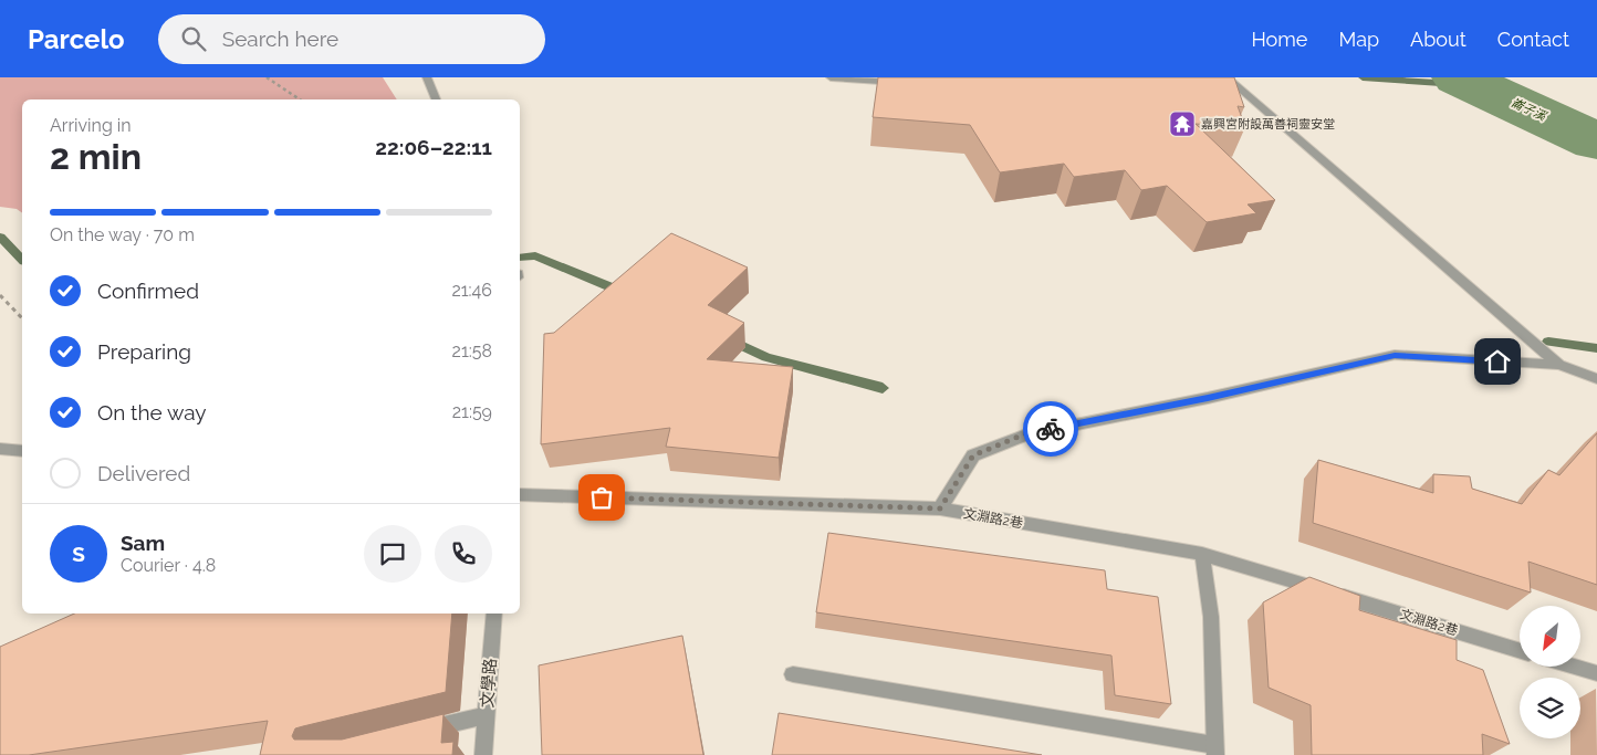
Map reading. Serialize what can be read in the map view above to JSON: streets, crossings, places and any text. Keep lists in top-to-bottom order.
{
  "streets": {
    "street": ["文淵路2巷", "文學路"]
  },
  "water": ["崙子溪"],
  "places": {
    "temple": ["嘉興宮附設萬善祠靈安堂"]
  },
  "north": "bottom left",
  "page": {
    "header": "Parcelo",
    "search": "Search here",
    "nav": [
      "Home",
      "Map",
      "About",
      "Contact"
    ],
    "heading": ["2 min", "Arriving in", "22:06–22:11"],
    "panel": ["Sam", "Courier · 4.8"],
    "bar": "On the way · 70 m",
    "list": [
      ["Confirmed", "21:46"],
      ["Preparing", "21:58"],
      ["On the way", "21:59"],
      "Delivered"
    ],
    "round": "S"
  }
}
